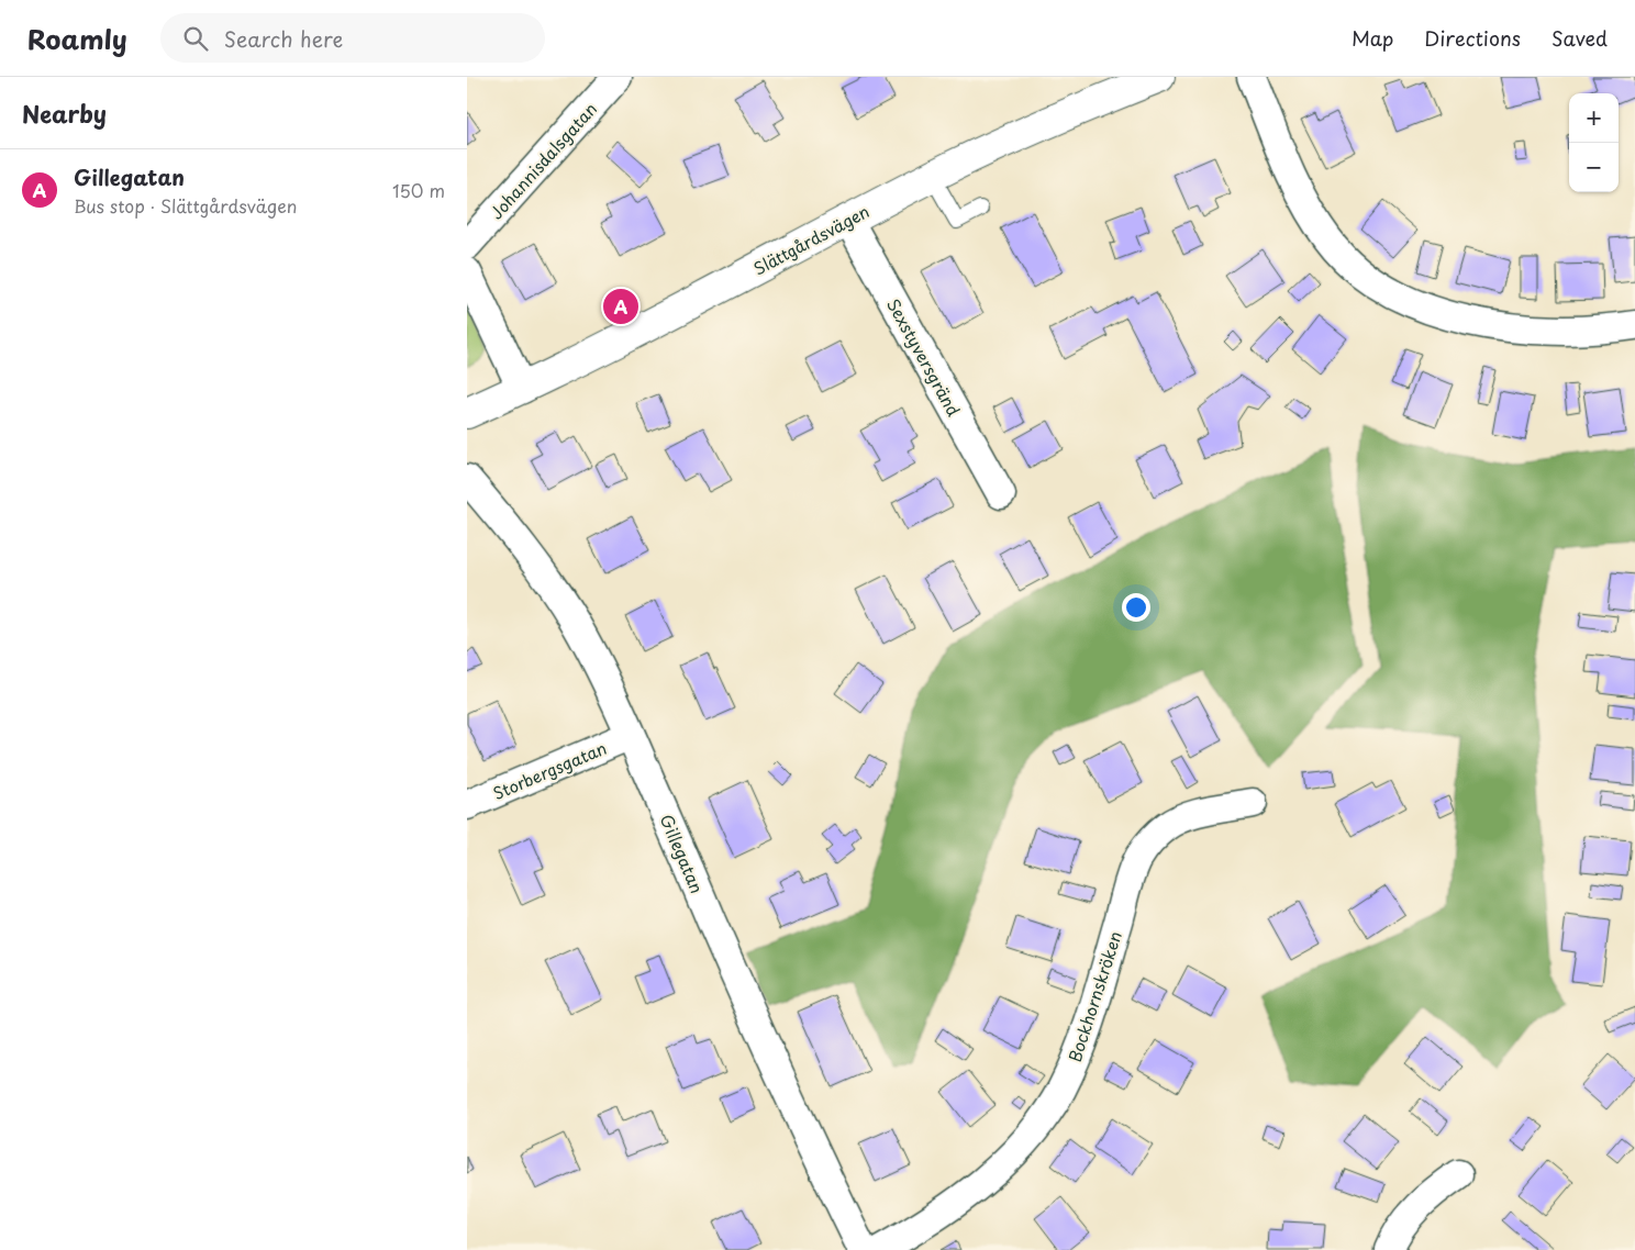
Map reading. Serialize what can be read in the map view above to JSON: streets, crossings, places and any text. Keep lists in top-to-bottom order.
{
  "streets": {
    "street": [
      "Johannisdalsgatan",
      "Slättgårdsvägen",
      "Sexstyversgränd",
      "Storbergsgatan",
      "Gillegatan",
      "Bockhornskröken"
    ]
  },
  "crossings": [
    ["Slättgårdsvägen", "Sexstyversgränd"],
    ["Storbergsgatan", "Gillegatan"]
  ],
  "page": {
    "header": "Roamly",
    "search": "Search here",
    "nav": ["Map", "Directions", "Saved"],
    "heading": "Nearby",
    "map_buttons": ["+", "−"],
    "list": [
      {
        "mark": "A",
        "name": "Gillegatan",
        "note": "Bus stop · Slättgårdsvägen",
        "value": "150 m"
      }
    ],
    "pins": "A"
  }
}
